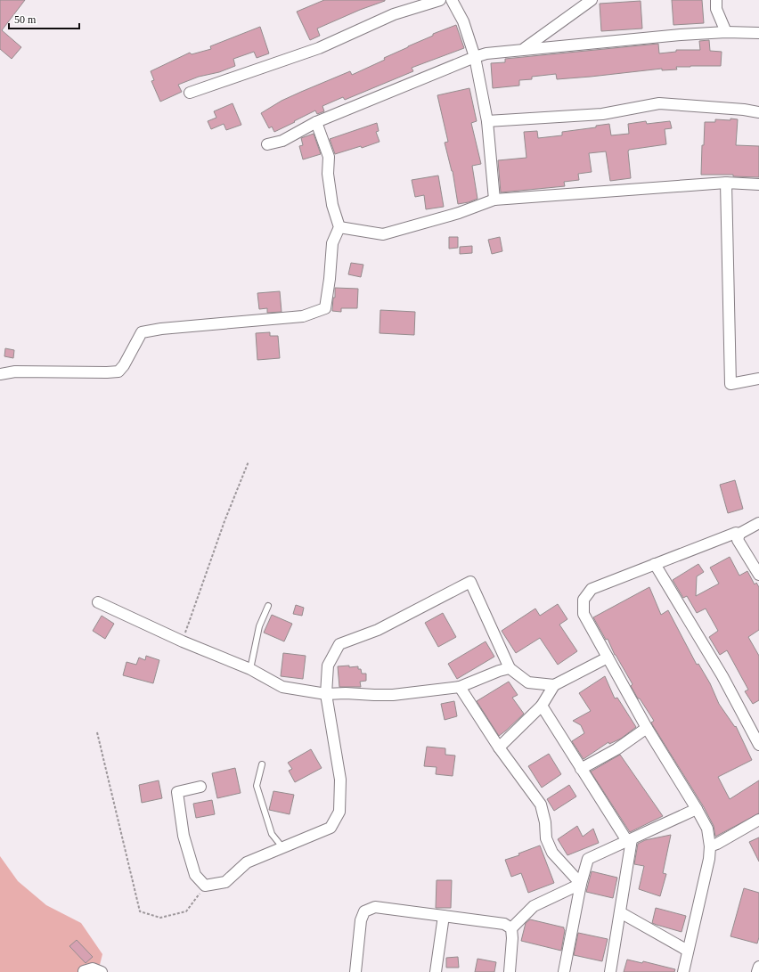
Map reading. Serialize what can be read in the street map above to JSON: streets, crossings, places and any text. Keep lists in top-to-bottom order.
{
  "scale_bar": "50 m"
}
